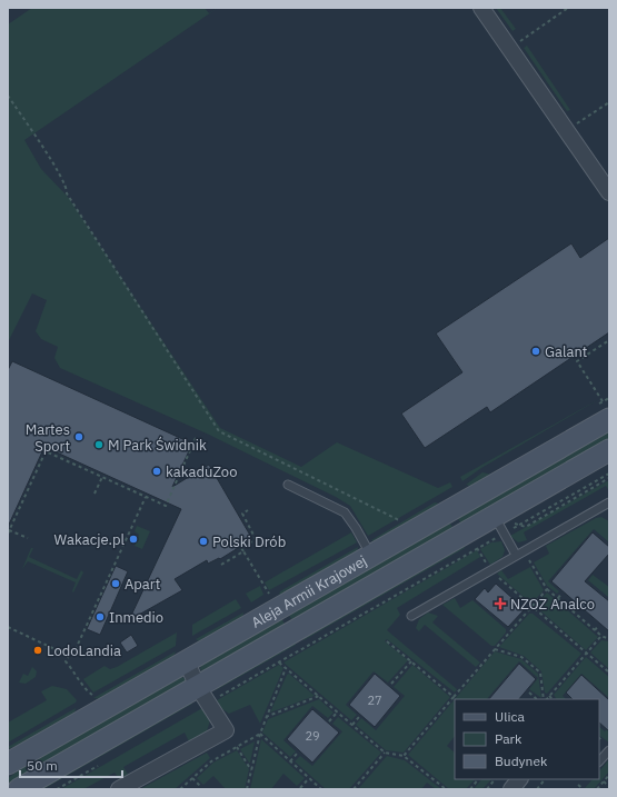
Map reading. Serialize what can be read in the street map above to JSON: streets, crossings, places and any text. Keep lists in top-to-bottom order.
{
  "streets": {
    "street": ["Aleja Armii Krajowej"]
  },
  "places": {
    "other": [
      "Galant",
      "Martes Sport",
      "M Park Świdnik",
      "kakaduZoo",
      "Wakacje.pl",
      "Polski Drób",
      "Apart",
      "Inmedio",
      "LodoLandia"
    ],
    "health": ["NZOZ Analco"]
  },
  "house_numbers": ["27", "29"],
  "legend": ["Ulica", "Park", "Budynek"],
  "scale_bar": "50 m"
}
